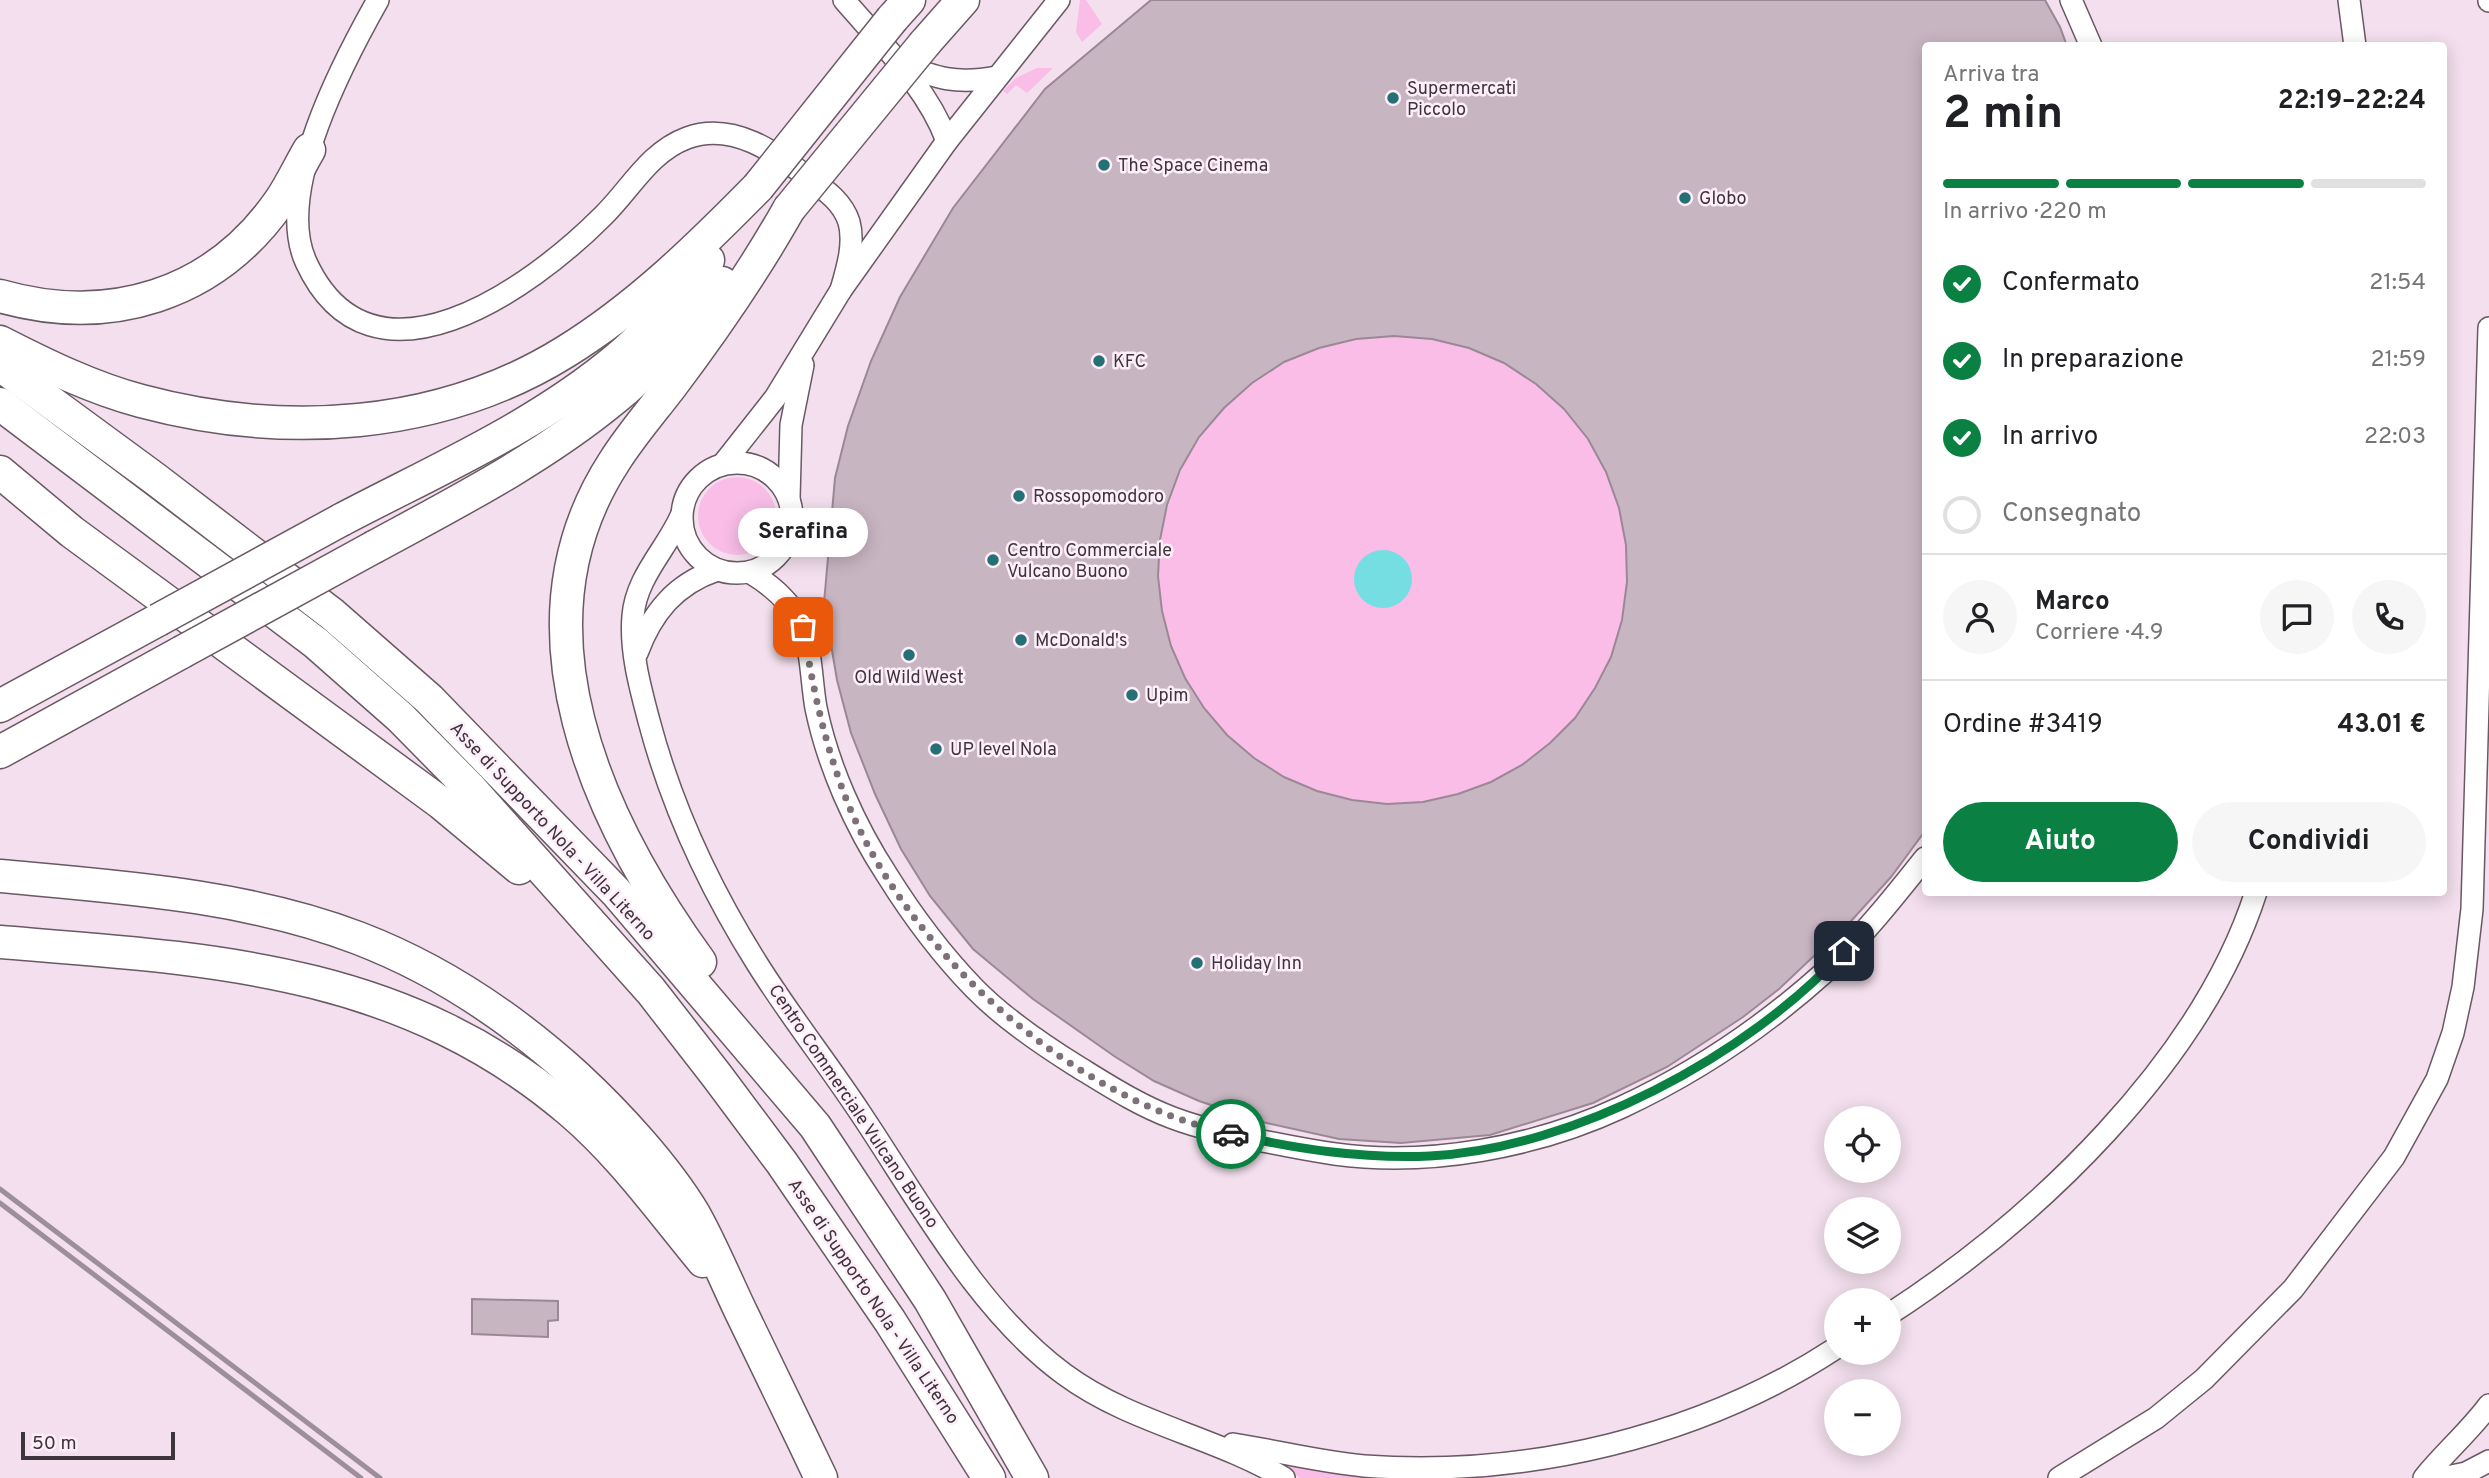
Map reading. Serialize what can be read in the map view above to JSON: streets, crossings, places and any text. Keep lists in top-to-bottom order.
{
  "streets": {
    "highway": ["Asse di Supporto Nola - Villa Literno"],
    "street": ["Centro Commerciale Vulcano Buono"]
  },
  "places": [
    "Supermercati Piccolo",
    "The Space Cinema",
    "Globo",
    "KFC",
    "Rossopomodoro",
    "Centro Commerciale Vulcano Buono",
    "Serafina",
    "McDonald's",
    "Old Wild West",
    "Upim",
    "UP level Nola",
    "Holiday Inn"
  ],
  "scale_bar": "50 m",
  "page": {
    "heading": ["2 min", "Arriva tra", "22:19–22:24"],
    "panel": [
      "Marco",
      "Corriere · 4.9",
      "Ordine #3419",
      "43.01 €"
    ],
    "bar": "In arrivo · 220 m",
    "list": [
      ["Confermato", "21:54"],
      ["In preparazione", "21:59"],
      ["In arrivo", "22:03"],
      "Consegnato"
    ],
    "bubble": "Serafina",
    "buttons": ["Aiuto", "Condividi"],
    "map_buttons": ["+", "−"],
    "scale": "50 m"
  }
}
